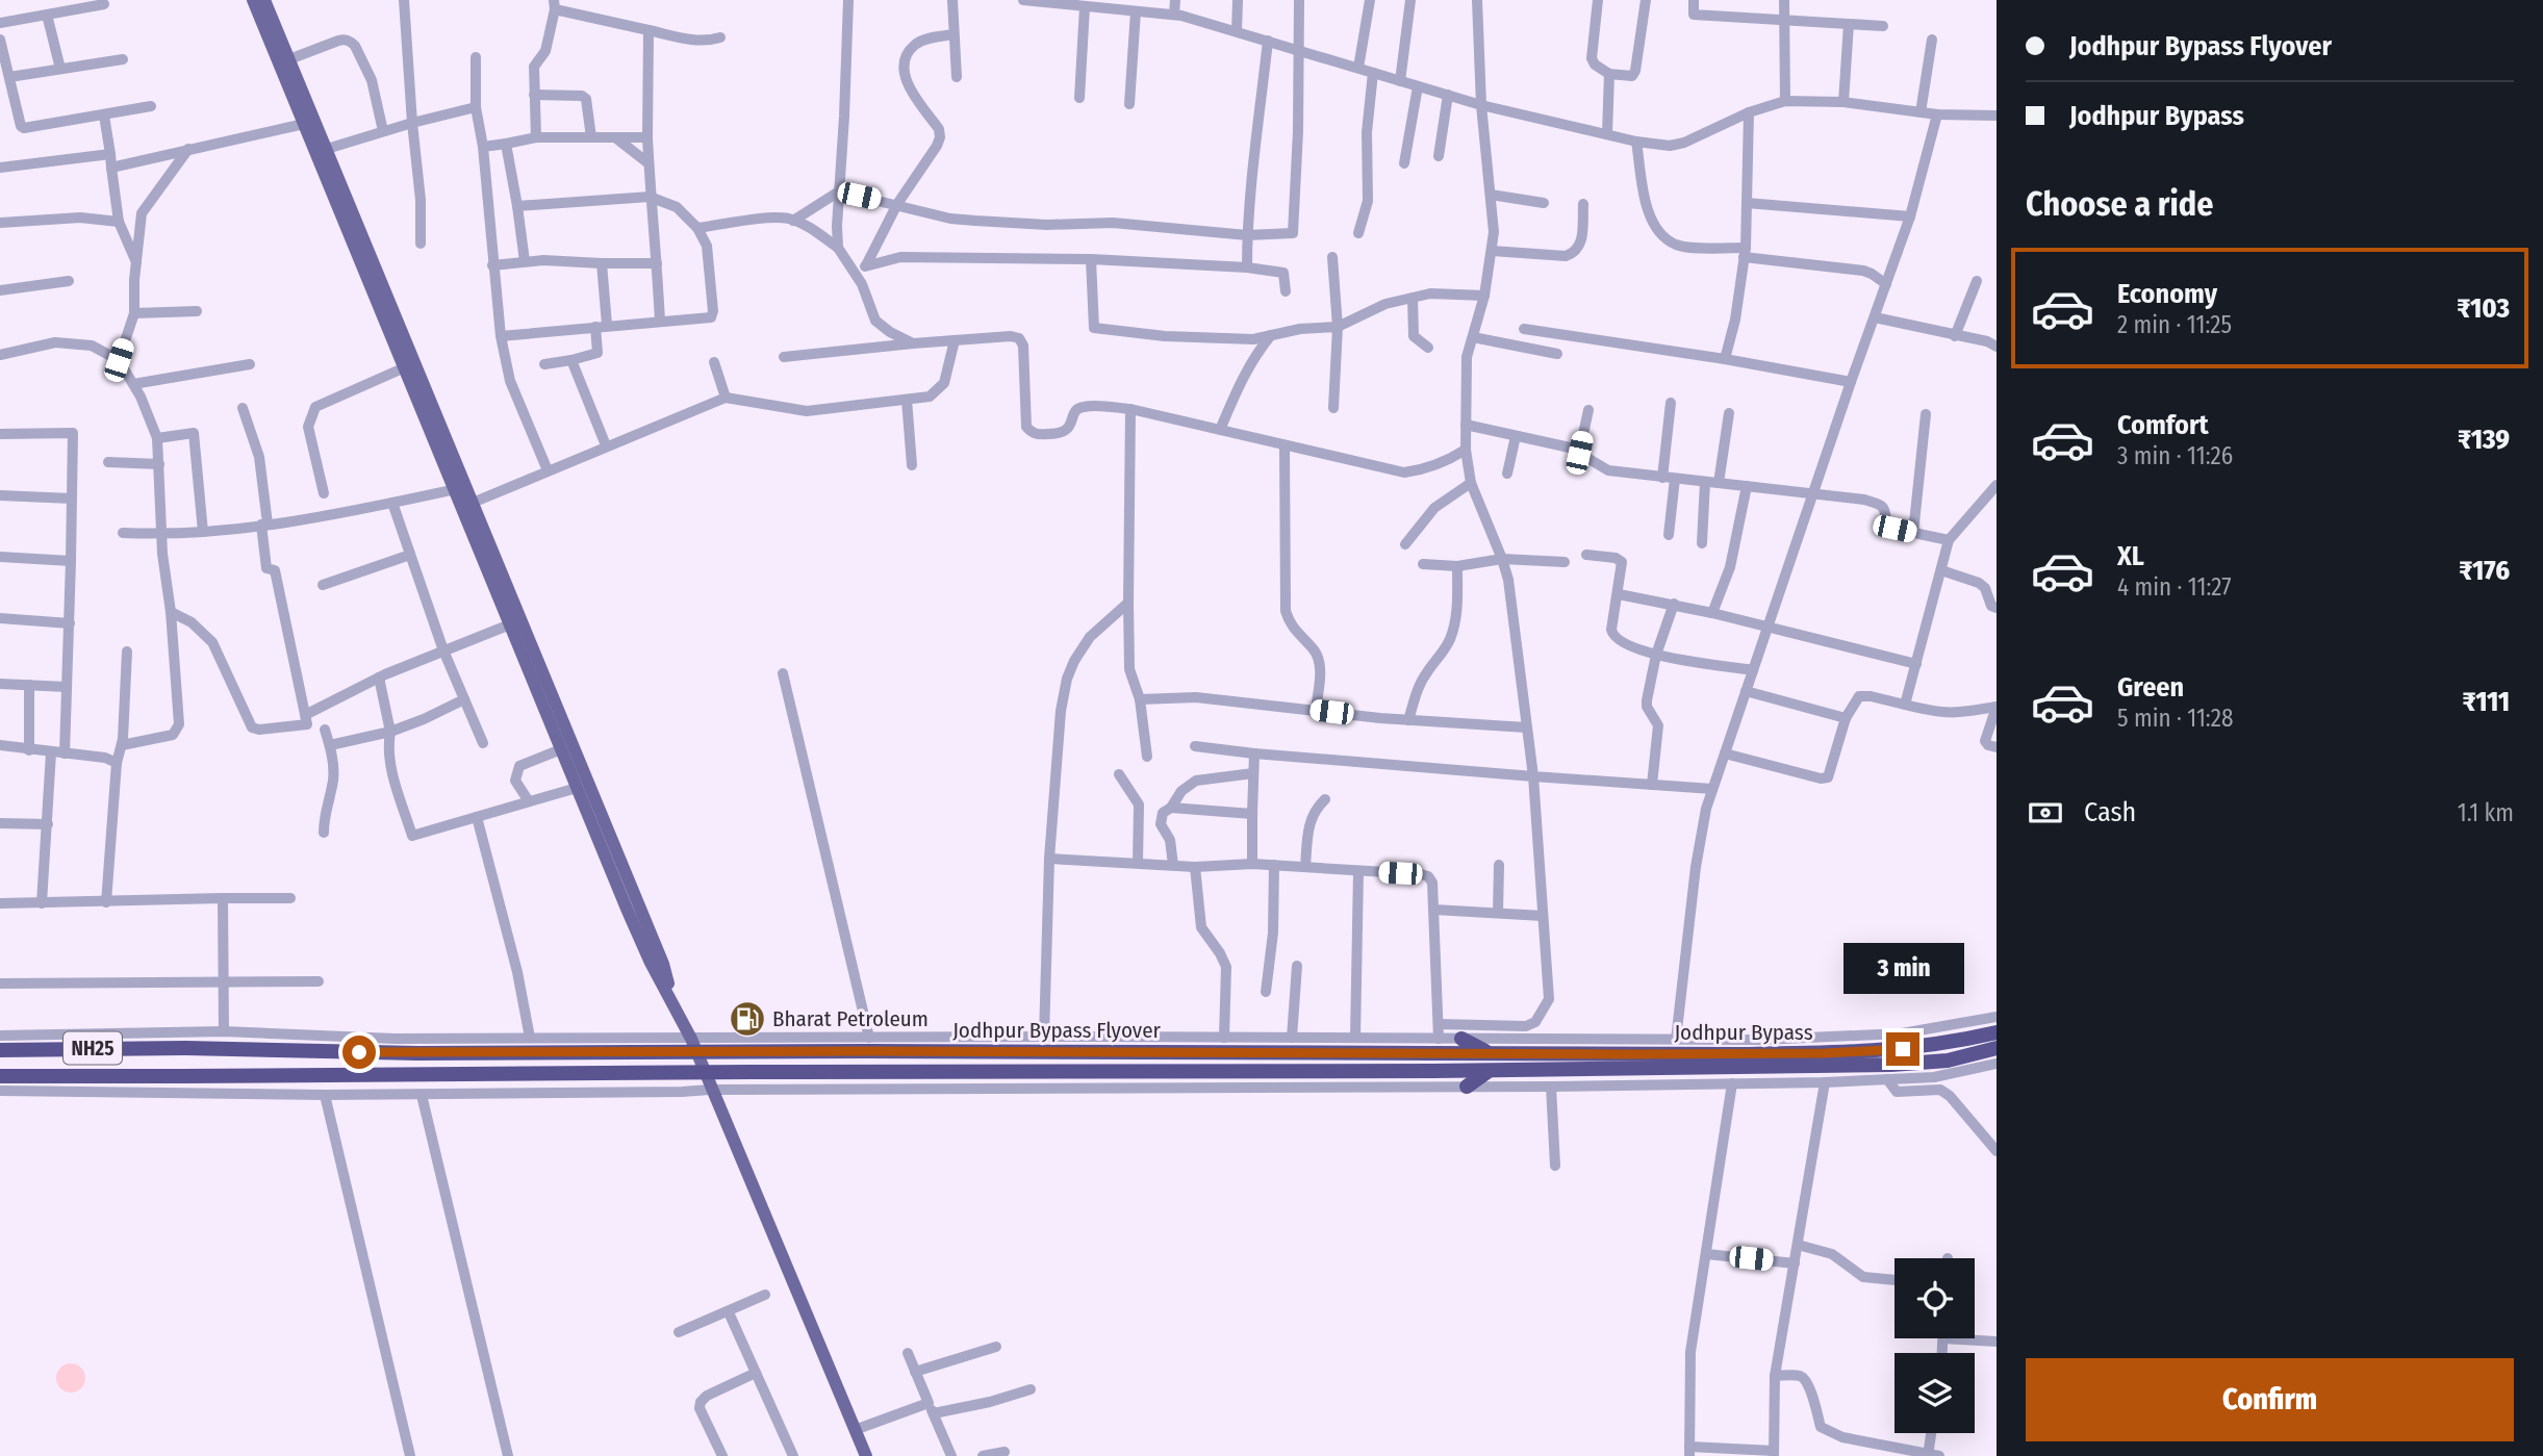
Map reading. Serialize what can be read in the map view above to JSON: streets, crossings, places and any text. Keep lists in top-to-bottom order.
{
  "streets": {
    "highway": ["Jodhpur Bypass Flyover", "Jodhpur Bypass", "NH25"]
  },
  "crossings": [
    ["Jodhpur Bypass Flyover", "Jodhpur Bypass"]
  ],
  "places": {
    "fuel station": ["Bharat Petroleum"]
  },
  "page": {
    "banner": ["Jodhpur Bypass Flyover", "Jodhpur Bypass"],
    "heading": "Choose a ride",
    "list": [
      {
        "name": "Economy",
        "note": "2 min · 11:25",
        "value": "₹103"
      },
      {
        "name": "Comfort",
        "note": "3 min · 11:26",
        "value": "₹139"
      },
      {
        "name": "XL",
        "note": "4 min · 11:27",
        "value": "₹176"
      },
      {
        "name": "Green",
        "note": "5 min · 11:28",
        "value": "₹111"
      }
    ],
    "pay": ["Cash", "1.1 km"],
    "bubble": "3 min",
    "buttons": "Confirm"
  }
}
